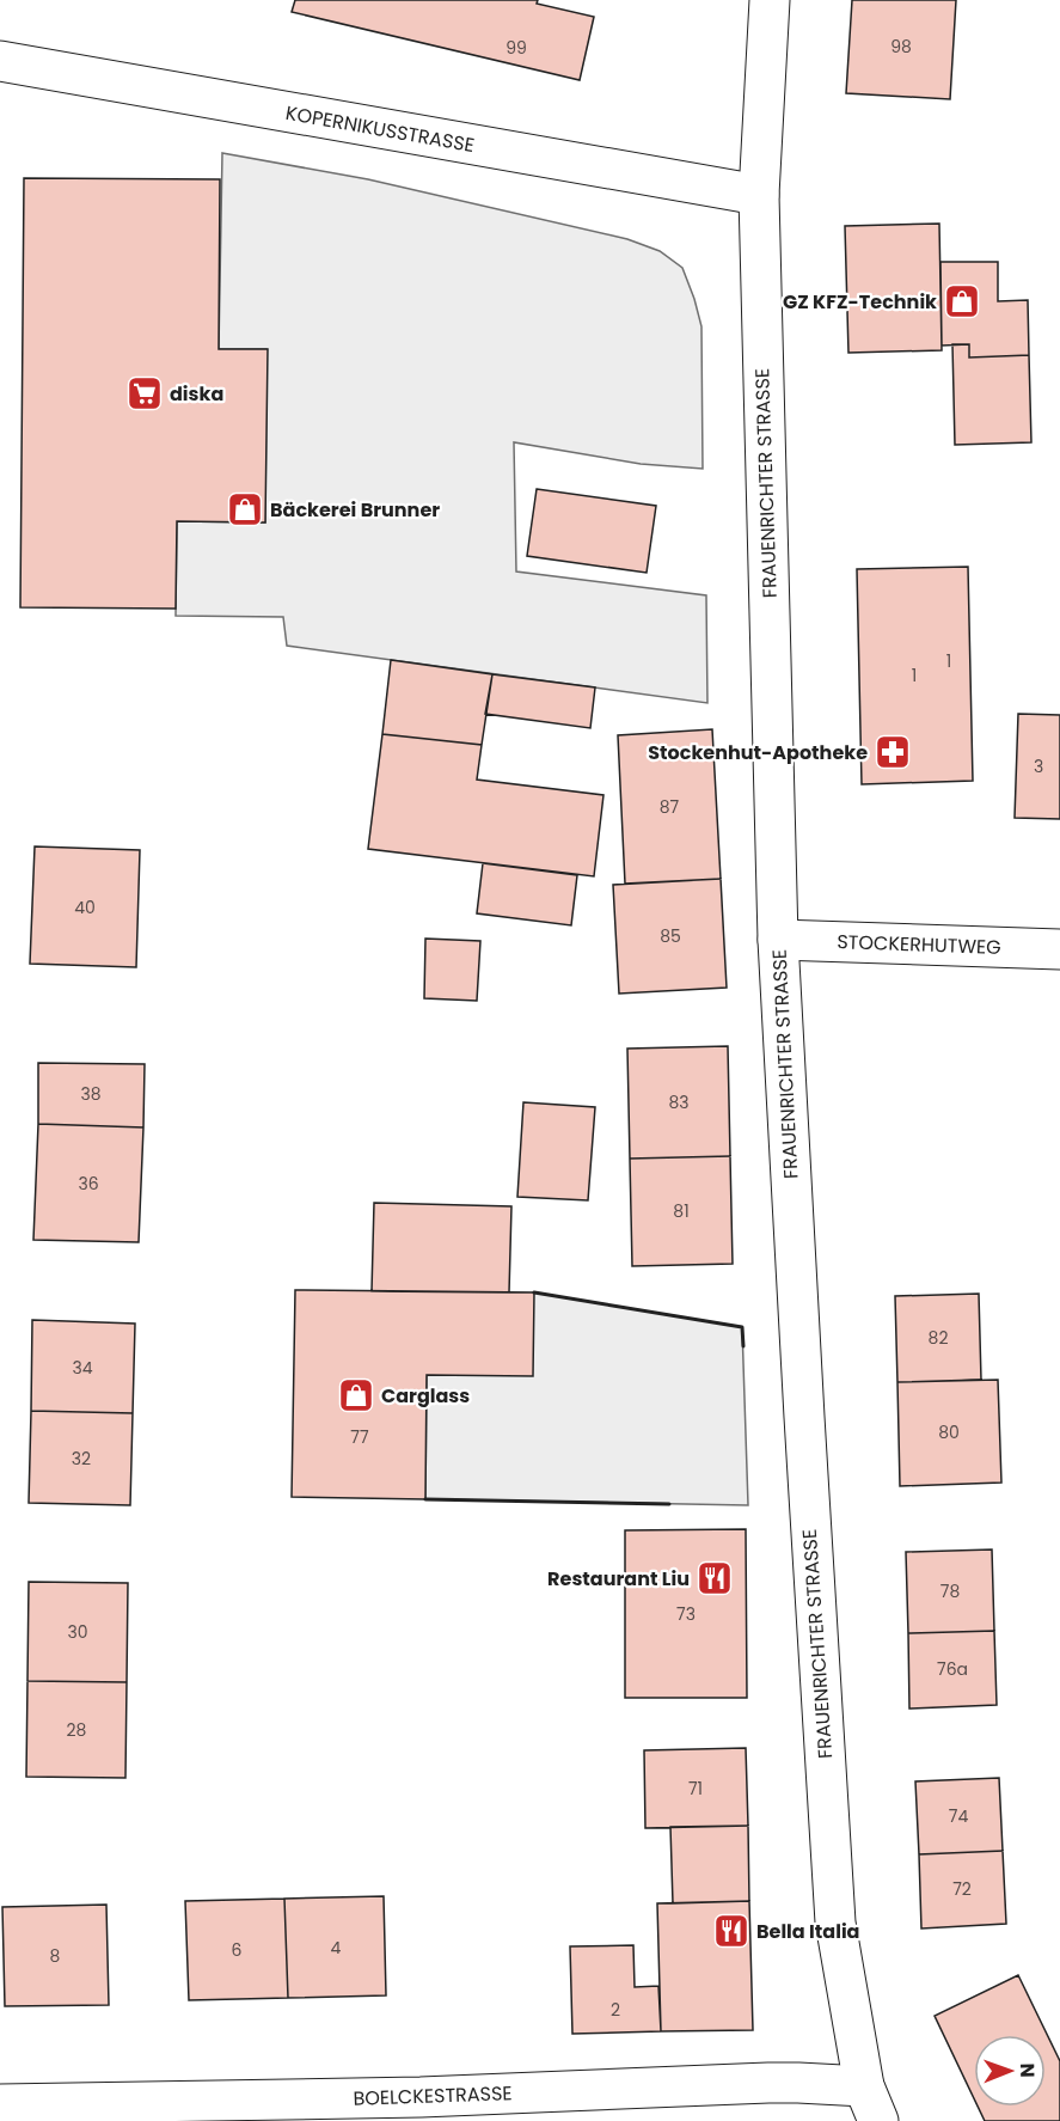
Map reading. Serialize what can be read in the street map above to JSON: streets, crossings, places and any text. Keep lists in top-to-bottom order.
{
  "streets": {
    "main road": [
      "KOPERNIKUSSTRASSE",
      "FRAUENRICHTER STRASSE",
      "STOCKERHUTWEG",
      "BOELCKESTRASSE"
    ]
  },
  "crossings": [
    ["KOPERNIKUSSTRASSE", "FRAUENRICHTER STRASSE"],
    ["FRAUENRICHTER STRASSE", "STOCKERHUTWEG"],
    ["FRAUENRICHTER STRASSE", "BOELCKESTRASSE"]
  ],
  "places": {
    "shop": ["GZ KFZ-Technik", "Bäckerei Brunner", "Carglass"],
    "supermarket": ["diska"],
    "pharmacy": ["Stockenhut-Apotheke"],
    "restaurant": ["Restaurant Liu", "Bella Italia"]
  },
  "house_numbers": [
    "98",
    "99",
    "1",
    "1",
    "3",
    "87",
    "40",
    "85",
    "38",
    "83",
    "36",
    "81",
    "82",
    "34",
    "80",
    "77",
    "32",
    "78",
    "73",
    "30",
    "76a",
    "28",
    "71",
    "74",
    "72",
    "4",
    "6",
    "8",
    "2"
  ],
  "north": "right"
}
